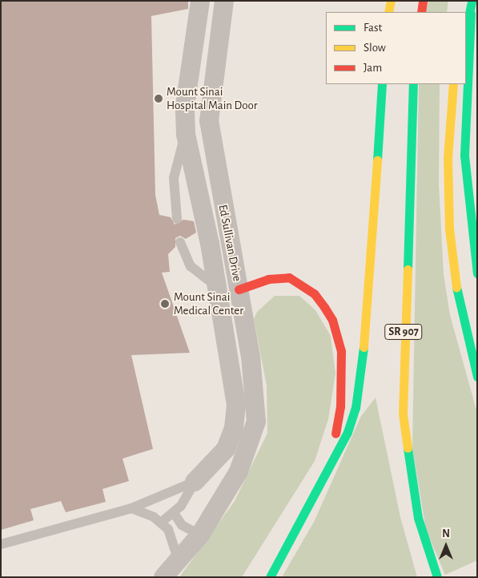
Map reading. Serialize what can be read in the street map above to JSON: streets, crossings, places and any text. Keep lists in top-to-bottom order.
{
  "streets": {
    "main road": ["SR 907"],
    "street": ["Ed Sullivan Drive"]
  },
  "places": ["Mount Sinai Hospital Main Door", "Mount Sinai Medical Center"],
  "legend": ["Fast", "Slow", "Jam"],
  "north": "top"
}
